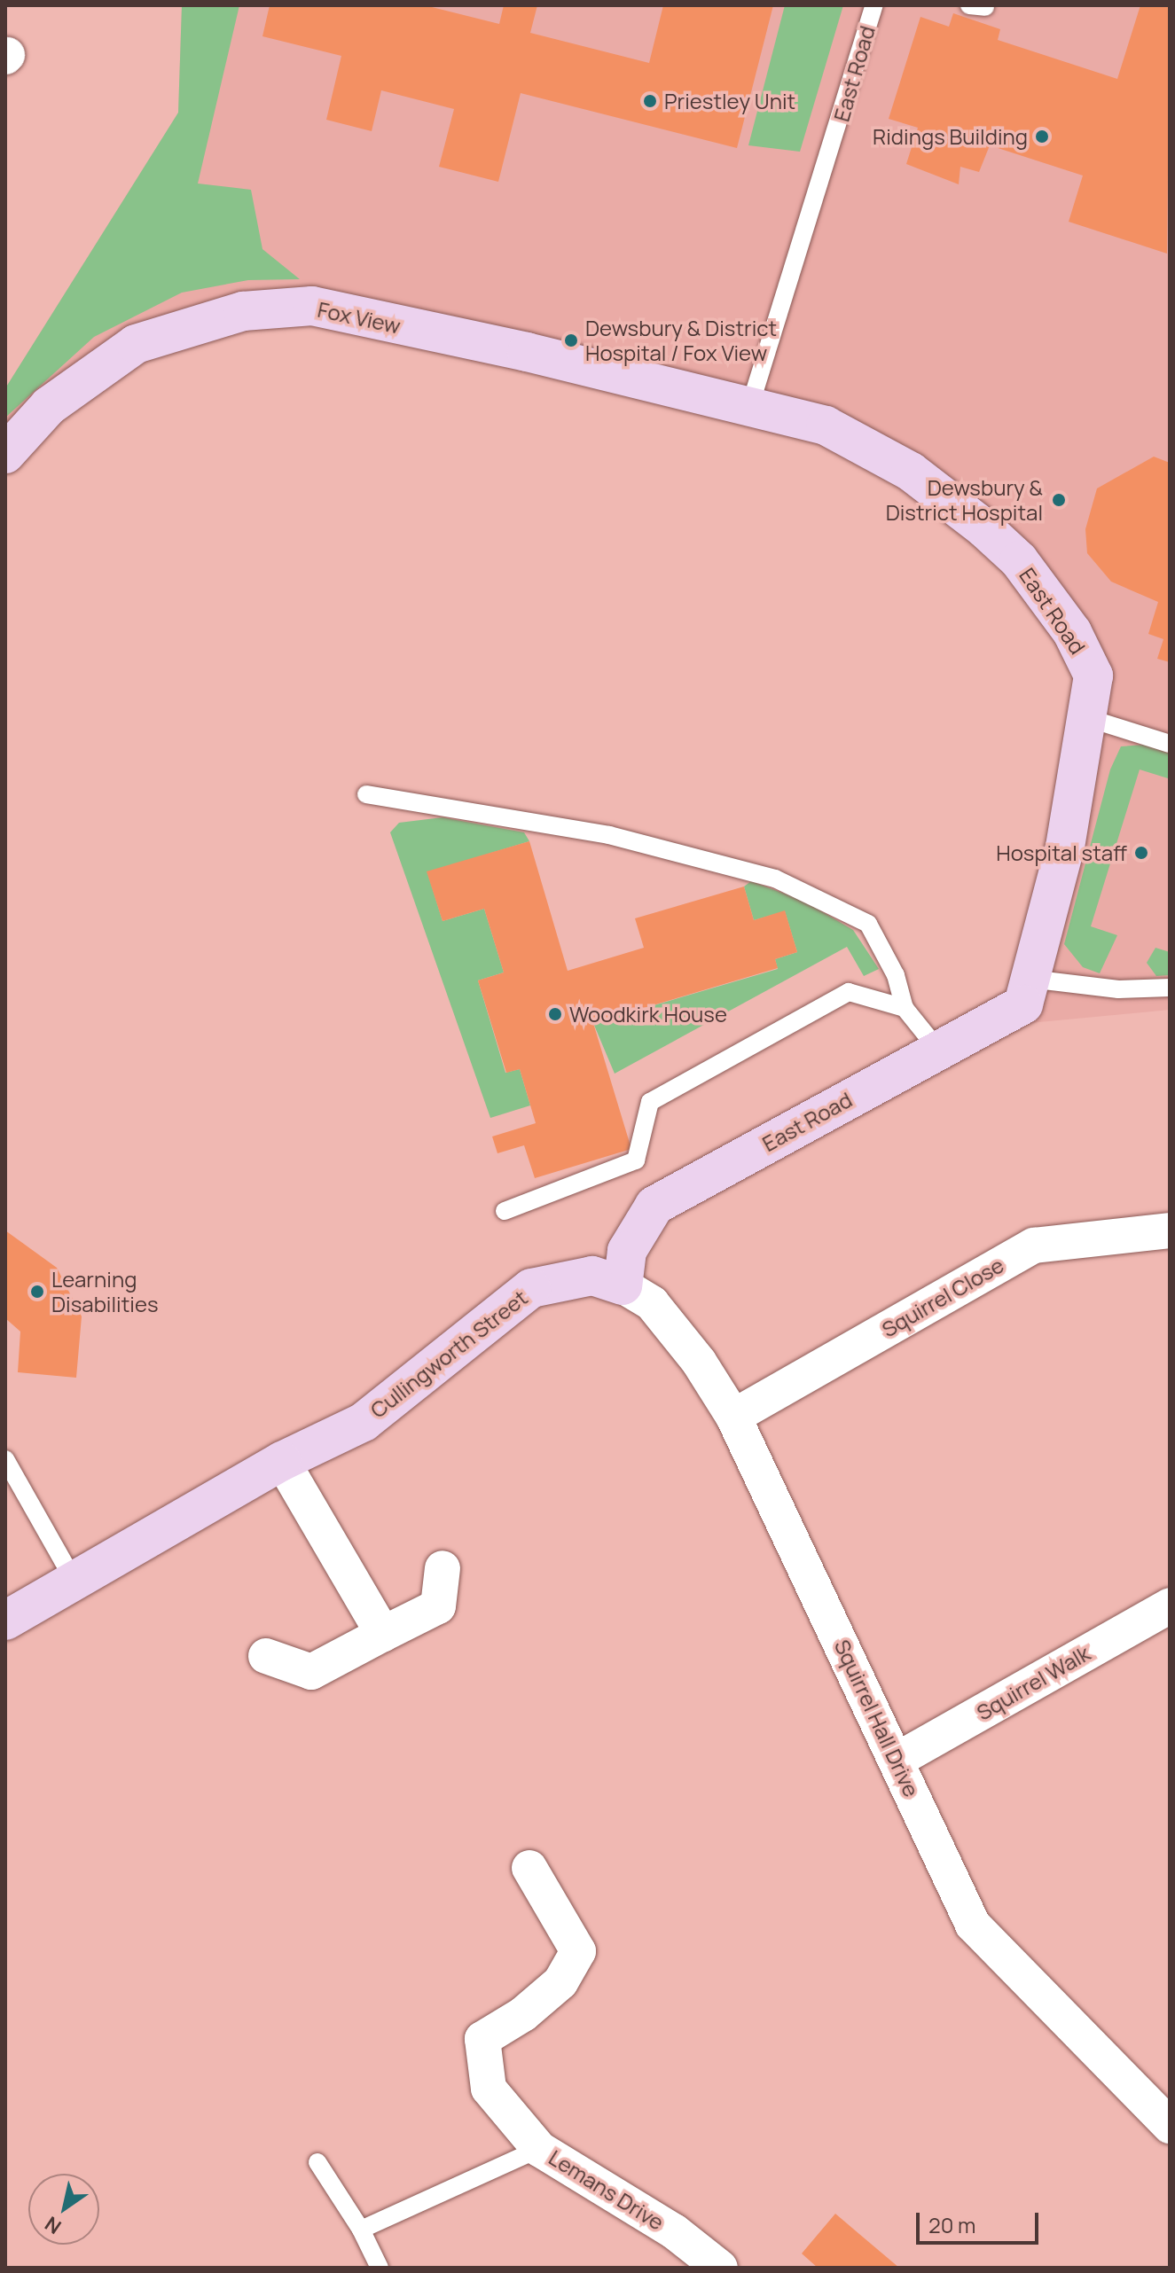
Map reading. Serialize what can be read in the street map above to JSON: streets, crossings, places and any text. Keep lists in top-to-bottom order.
{
  "streets": {
    "street": [
      "East Road",
      "Fox View",
      "Squirrel Close",
      "Cullingworth Street",
      "Squirrel Walk",
      "Squirrel Hall Drive",
      "Lemans Drive"
    ]
  },
  "crossings": [
    ["East Road", "Fox View"],
    ["East Road", "Cullingworth Street"],
    ["East Road", "Squirrel Hall Drive"],
    ["Squirrel Close", "Squirrel Hall Drive"],
    ["Cullingworth Street", "Squirrel Hall Drive"],
    ["Squirrel Walk", "Squirrel Hall Drive"]
  ],
  "places": [
    "Priestley Unit",
    "Ridings Building",
    "Dewsbury & District Hospital / Fox View",
    "Dewsbury & District Hospital",
    "Hospital staff",
    "Woodkirk House",
    "Learning Disabilities"
  ],
  "scale_bar": "20 m",
  "north": "bottom left"
}
